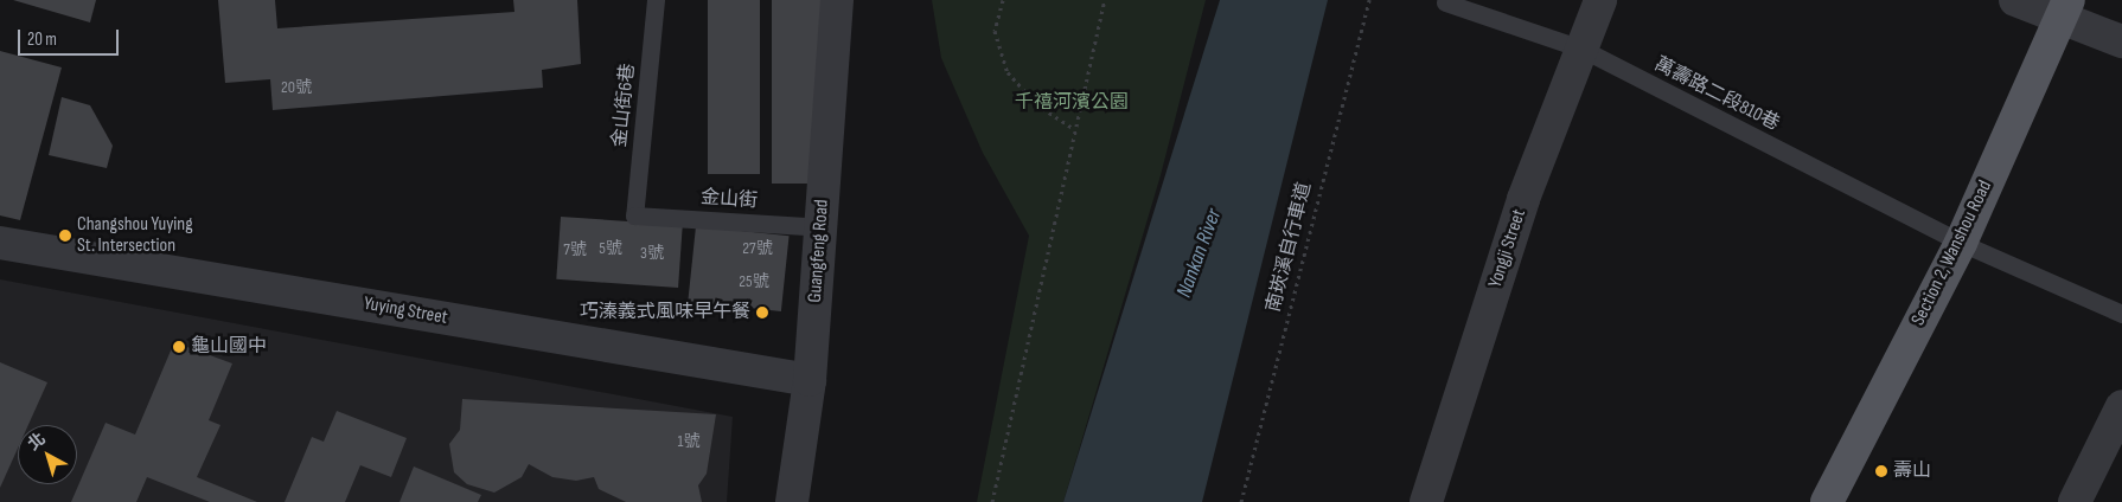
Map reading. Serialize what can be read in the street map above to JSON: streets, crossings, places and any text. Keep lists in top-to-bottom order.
{
  "streets": {
    "main road": ["Section 2, Wanshou Road"],
    "street": ["Yongji Street", "Guangfeng Road", "Yuying Street"],
    "lane": ["萬壽路二段810巷", "金山街6巷", "金山街"],
    "path": ["南崁溪自行車道"]
  },
  "crossings": [
    ["萬壽路二段810巷", "Yongji Street"],
    ["萬壽路二段810巷", "Section 2, Wanshou Road"],
    ["金山街6巷", "金山街"],
    ["金山街", "Guangfeng Road"],
    ["Guangfeng Road", "Yuying Street"]
  ],
  "water": ["Nankan River"],
  "parks": ["千禧河濱公園"],
  "places": [
    "Changshou Yuying St. Intersection",
    "巧溱義式風味早午餐",
    "龜山國中",
    "壽山"
  ],
  "house_numbers": [
    "20號",
    "5號",
    "27號",
    "7號",
    "3號",
    "25號",
    "1號"
  ],
  "scale_bar": "20 m",
  "north": "top left"
}
